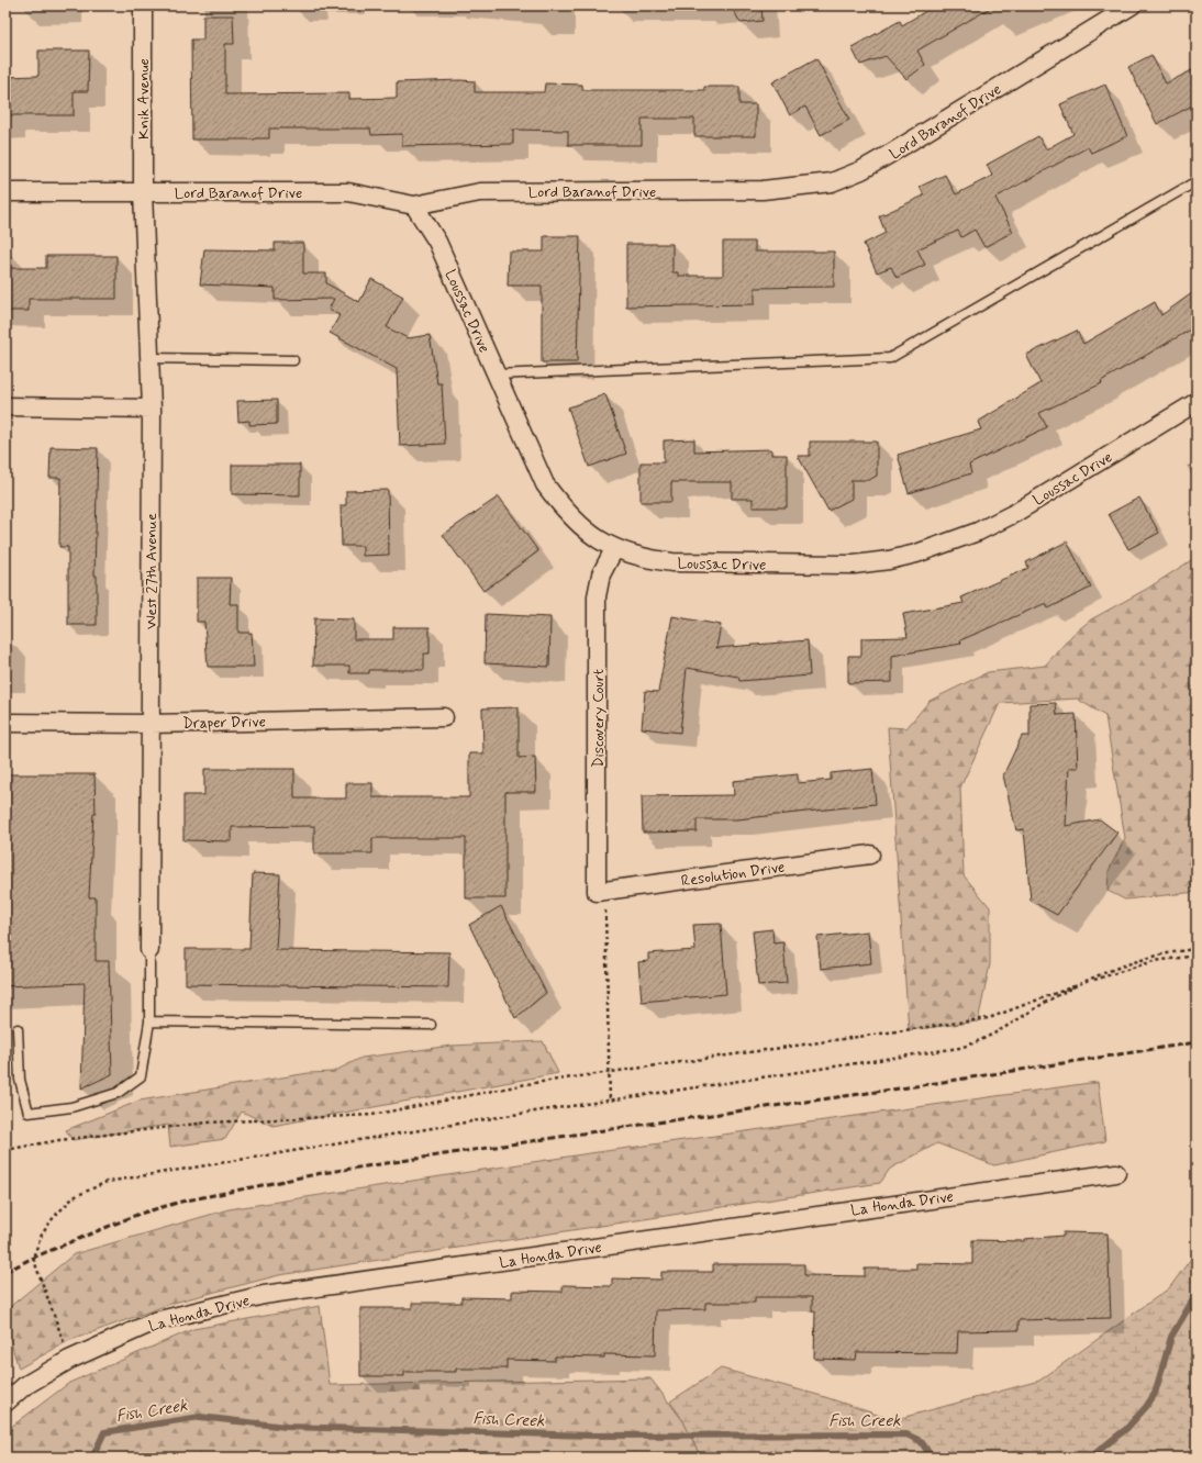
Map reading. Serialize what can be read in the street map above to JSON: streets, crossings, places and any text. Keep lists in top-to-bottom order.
{
  "streets": {
    "street": [
      "Knik Avenue",
      "Lord Baranof Drive",
      "Loussac Drive",
      "West 27th Avenue",
      "Discovery Court",
      "Draper Drive",
      "Resolution Drive",
      "La Honda Drive"
    ]
  },
  "crossings": [
    ["Knik Avenue", "Lord Baranof Drive"],
    ["Knik Avenue", "West 27th Avenue"],
    ["Lord Baranof Drive", "Loussac Drive"],
    ["Lord Baranof Drive", "West 27th Avenue"],
    ["Loussac Drive", "Discovery Court"],
    ["West 27th Avenue", "Draper Drive"],
    ["Discovery Court", "Resolution Drive"]
  ],
  "water": ["Fish Creek"]
}
